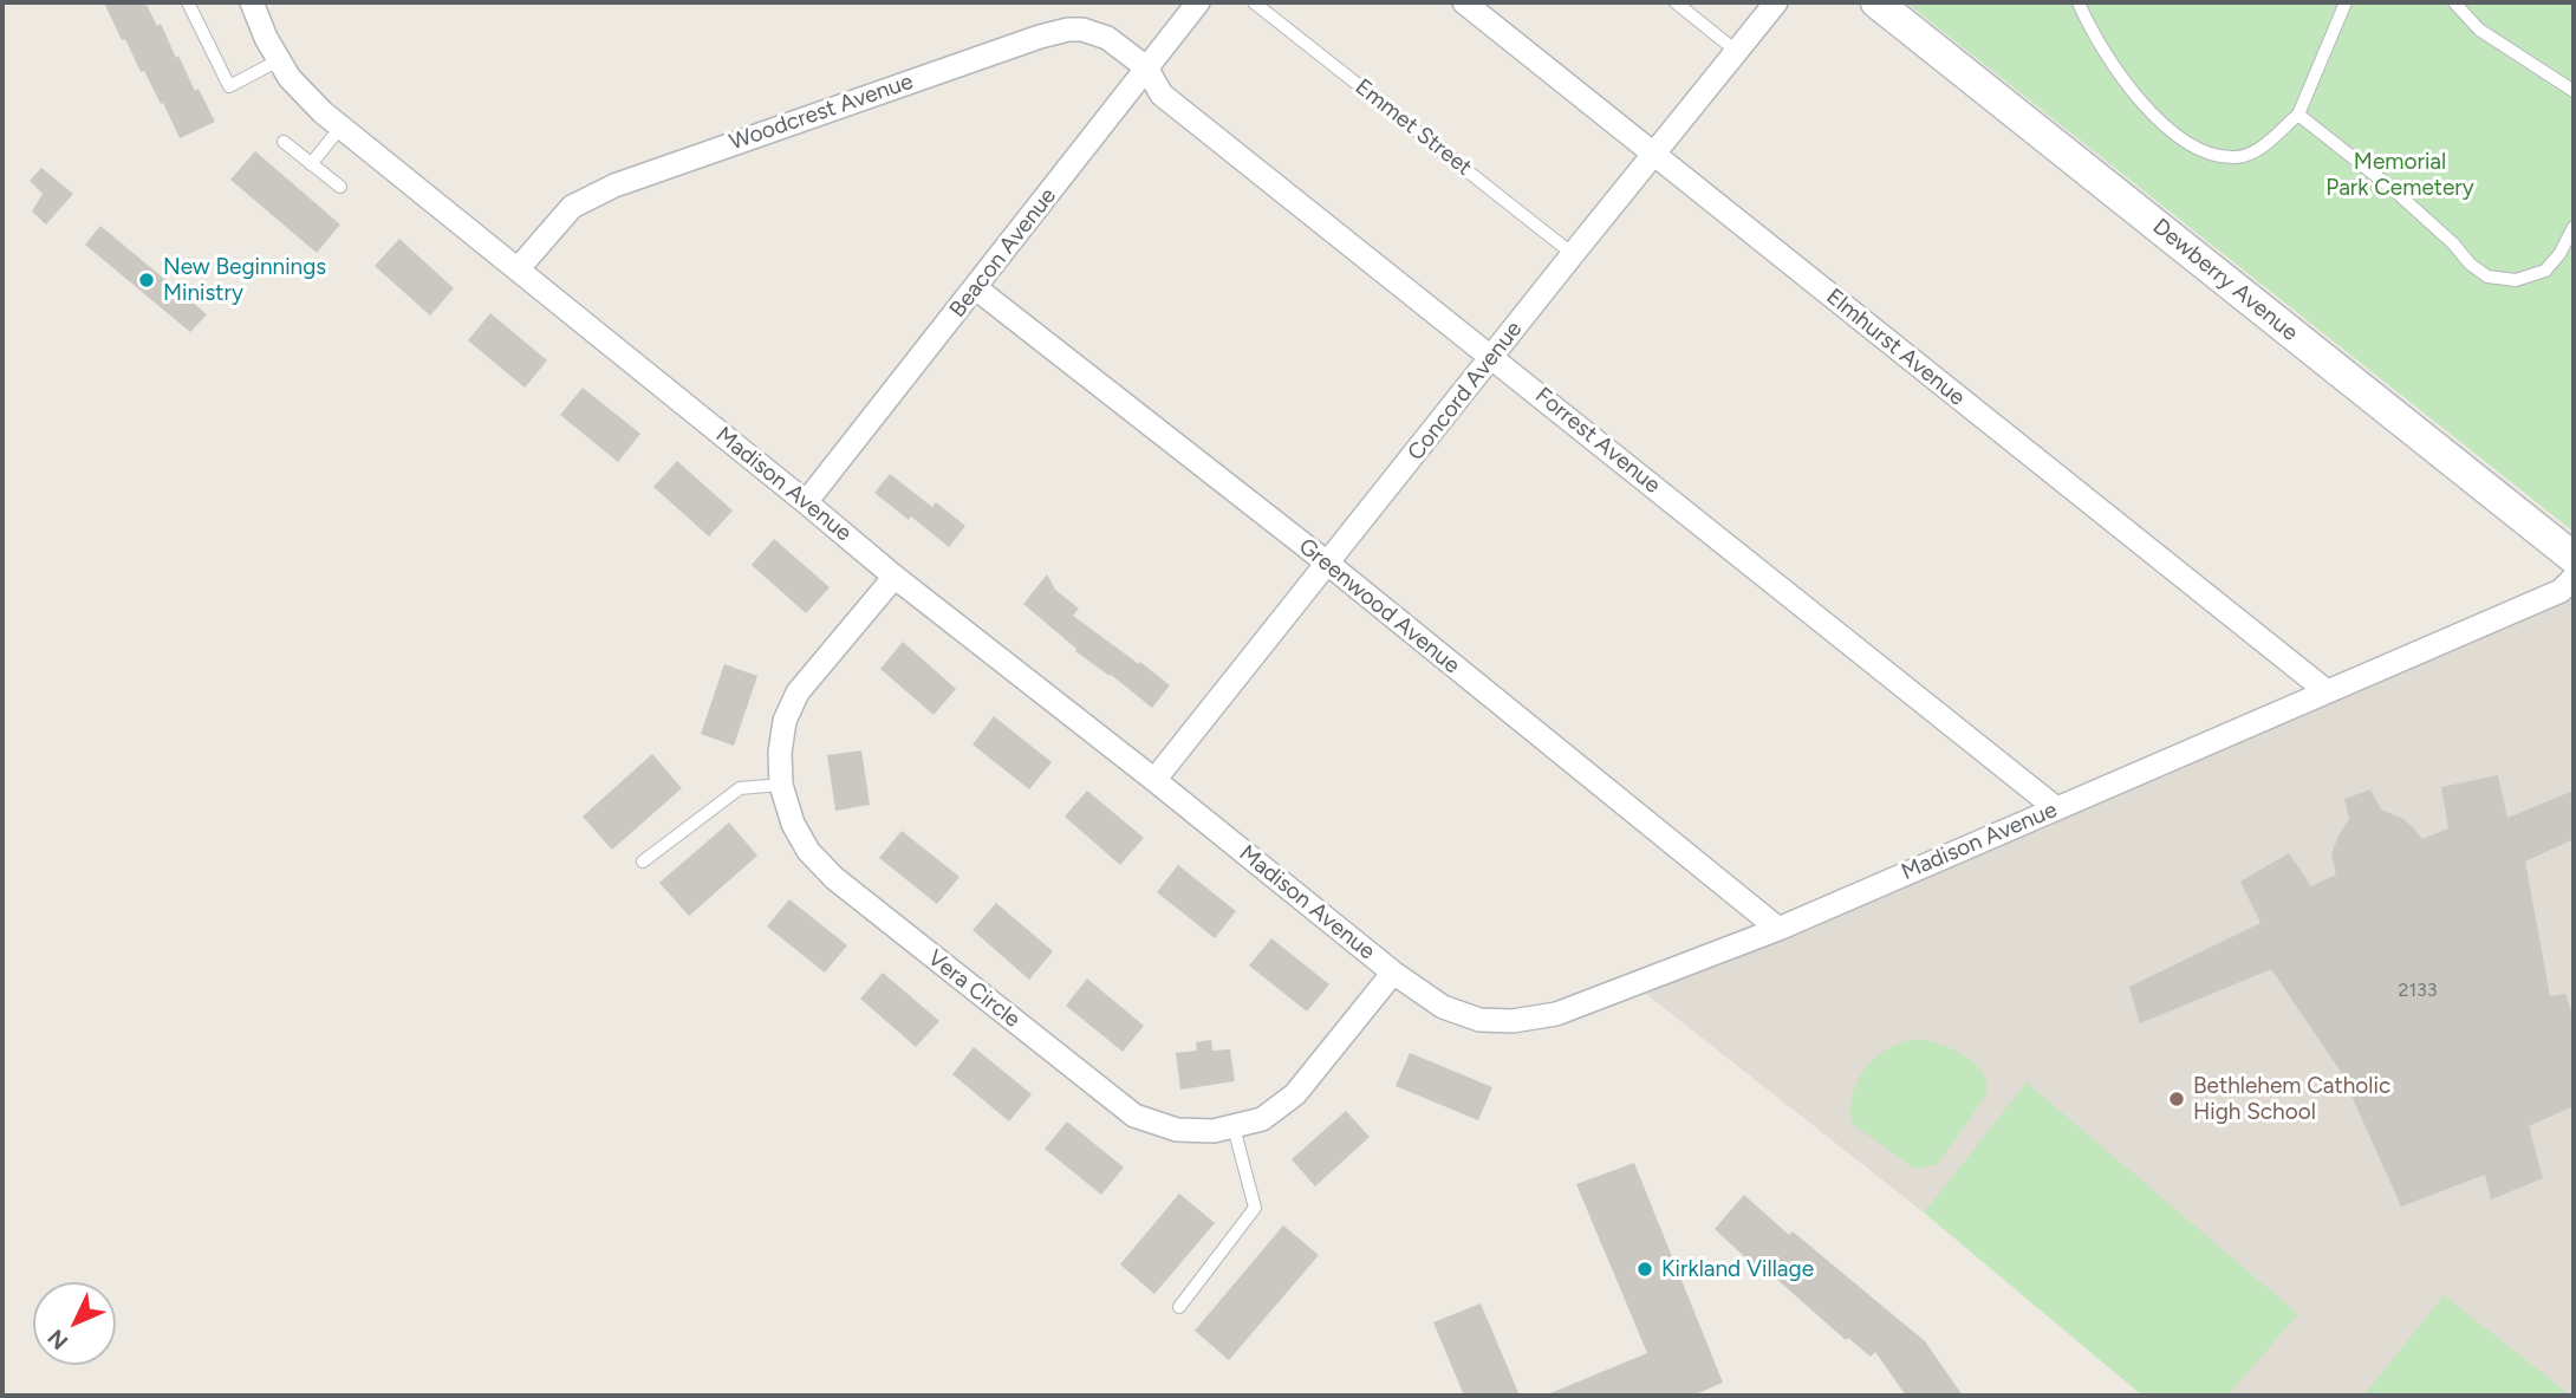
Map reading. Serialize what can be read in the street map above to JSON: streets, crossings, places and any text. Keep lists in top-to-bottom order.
{
  "streets": {
    "street": [
      "Woodcrest Avenue",
      "Beacon Avenue",
      "Dewberry Avenue",
      "Elmhurst Avenue",
      "Concord Avenue",
      "Forrest Avenue",
      "Madison Avenue",
      "Greenwood Avenue",
      "Vera Circle"
    ],
    "lane": ["Emmet Street"]
  },
  "crossings": [
    ["Woodcrest Avenue", "Beacon Avenue"],
    ["Woodcrest Avenue", "Forrest Avenue"],
    ["Woodcrest Avenue", "Madison Avenue"],
    ["Emmet Street", "Concord Avenue"],
    ["Beacon Avenue", "Forrest Avenue"],
    ["Beacon Avenue", "Madison Avenue"],
    ["Beacon Avenue", "Greenwood Avenue"],
    ["Elmhurst Avenue", "Concord Avenue"],
    ["Elmhurst Avenue", "Madison Avenue"],
    ["Concord Avenue", "Forrest Avenue"],
    ["Concord Avenue", "Madison Avenue"],
    ["Concord Avenue", "Greenwood Avenue"],
    ["Forrest Avenue", "Madison Avenue"],
    ["Madison Avenue", "Greenwood Avenue"],
    ["Madison Avenue", "Vera Circle"]
  ],
  "parks": ["Memorial Park Cemetery"],
  "places": ["New Beginnings Ministry", "Bethlehem Catholic High School", "Kirkland Village"],
  "house_numbers": ["2133"],
  "north": "bottom left"
}
